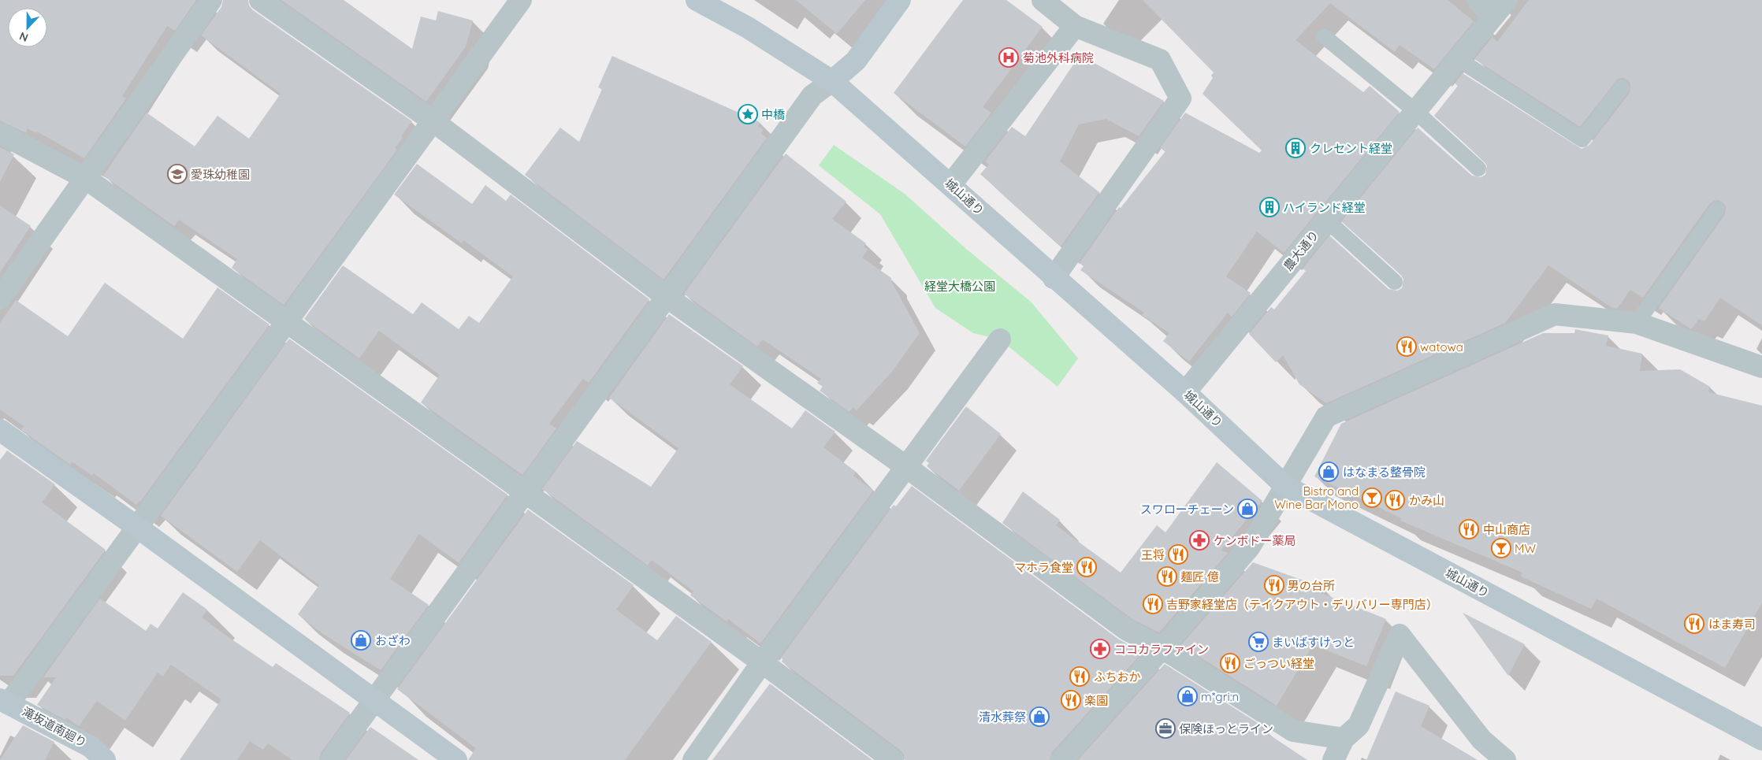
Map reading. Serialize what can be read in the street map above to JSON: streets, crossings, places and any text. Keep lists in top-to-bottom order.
{
  "streets": {
    "street": ["城山通り", "農大通り", "滝坂道南廻り"]
  },
  "crossings": [
    ["城山通り", "農大通り"]
  ],
  "parks": ["経堂大橋公園"],
  "places": {
    "hospital": ["菊池外科病院"],
    "place": ["中橋"],
    "building": ["クレセント経堂", "ハイランド経堂"],
    "school or university": ["愛珠幼稚園"],
    "restaurant": [
      "watowa",
      "かみ山",
      "中山商店",
      "王将",
      "マホラ食堂",
      "麺匠 億",
      "男の台所",
      "吉野家経堂店（テイクアウト・デリバリー専門店）",
      "はま寿司",
      "ごっつい経堂",
      "ふちおか",
      "楽園"
    ],
    "shop": [
      "はなまる整骨院",
      "スワローチェーン",
      "おざわ",
      "m*gri:n",
      "清水葬祭"
    ],
    "bar": ["Bistro and Wine Bar Mono", "MW"],
    "pharmacy": ["ケンボドー薬局", "ココカラファイン"],
    "supermarket": ["まいばすけっと"],
    "office": ["保険ほっとライン"]
  },
  "north": "bottom"
}
